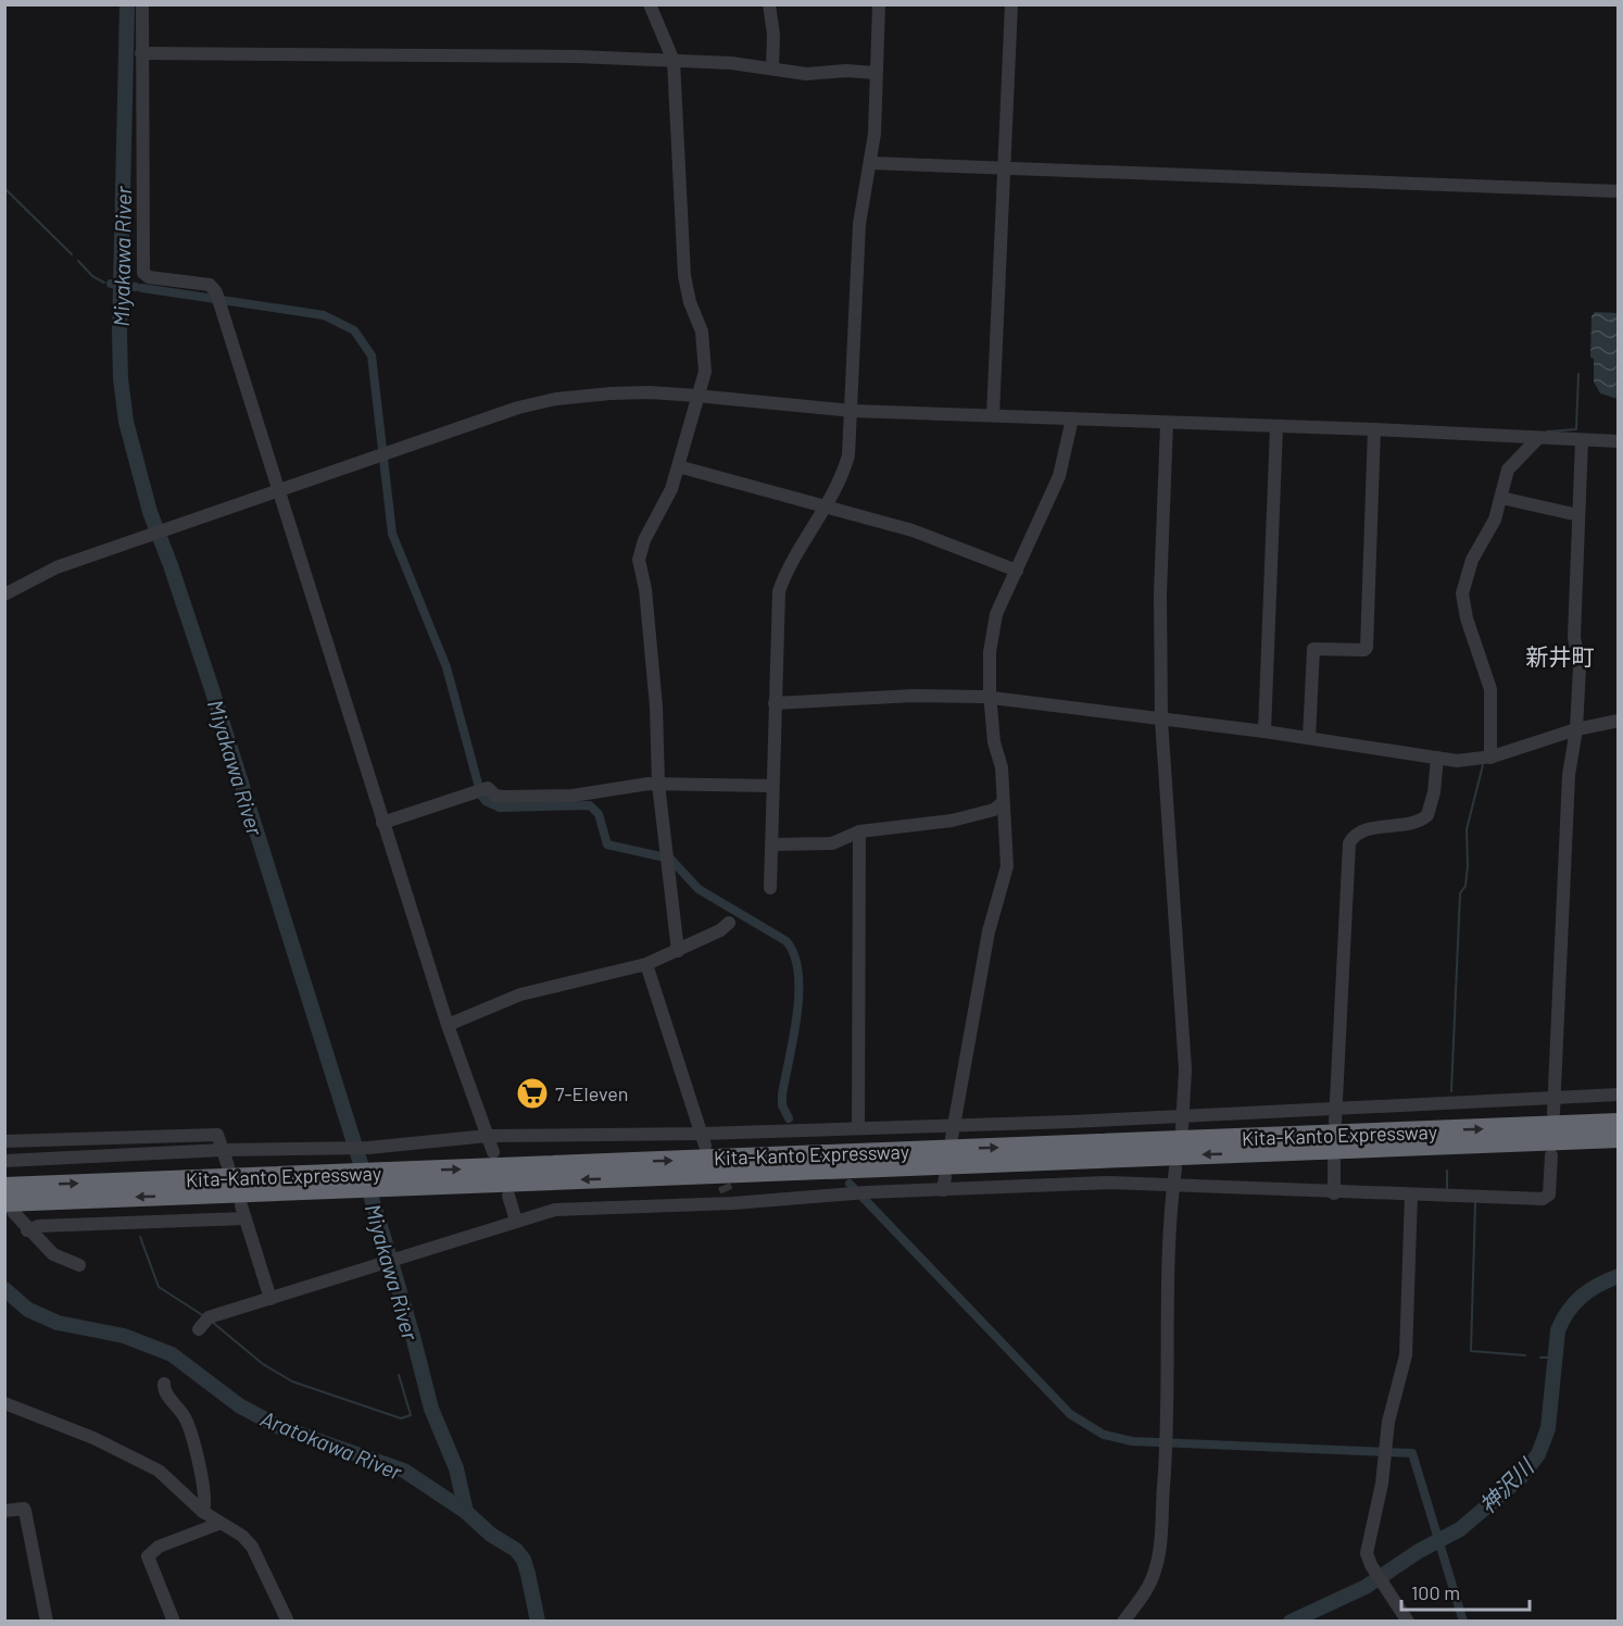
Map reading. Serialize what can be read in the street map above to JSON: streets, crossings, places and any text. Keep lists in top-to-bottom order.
{
  "streets": {
    "highway": ["Kita-Kanto Expressway"]
  },
  "districts": ["新井町"],
  "water": ["Miyakawa River", "Aratokawa River", "神沢川"],
  "places": {
    "supermarket": ["7-Eleven"]
  },
  "scale_bar": "100 m"
}
